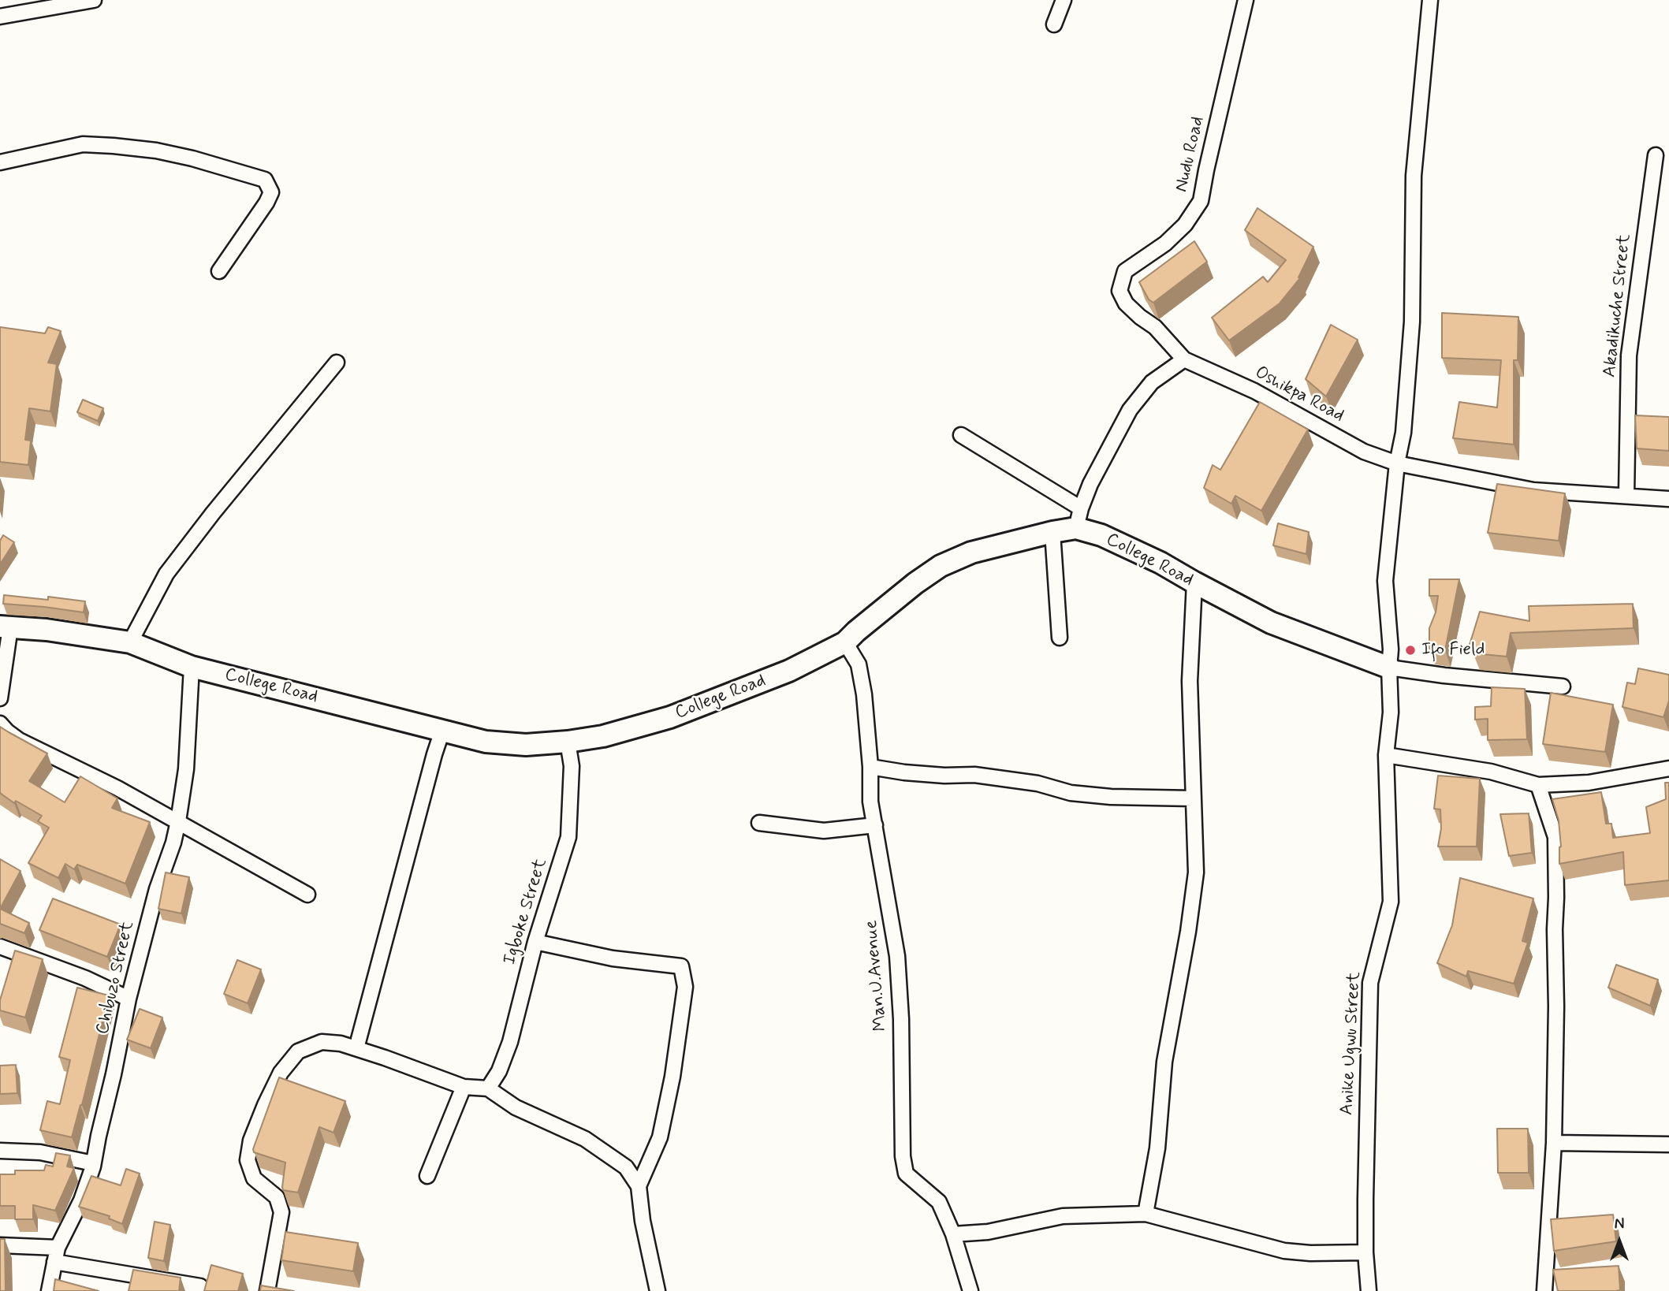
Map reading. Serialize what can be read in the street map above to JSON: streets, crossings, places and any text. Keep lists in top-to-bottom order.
{
  "streets": {
    "main road": ["College Road"],
    "street": [
      "Nudu Road",
      "Akadikuche Street",
      "Oshikpa Road",
      "Igboke Street",
      "Man.U.Avenue",
      "Chibuzo Street",
      "Anike Ugwu Street"
    ]
  },
  "crossings": [
    ["Nudu Road", "Oshikpa Road"],
    ["Akadikuche Street", "Oshikpa Road"],
    ["Oshikpa Road", "Anike Ugwu Street"],
    ["College Road", "Igboke Street"],
    ["College Road", "Man.U.Avenue"],
    ["College Road", "Chibuzo Street"],
    ["College Road", "Anike Ugwu Street"]
  ],
  "places": ["Ifo Field"],
  "north": "top"
}
